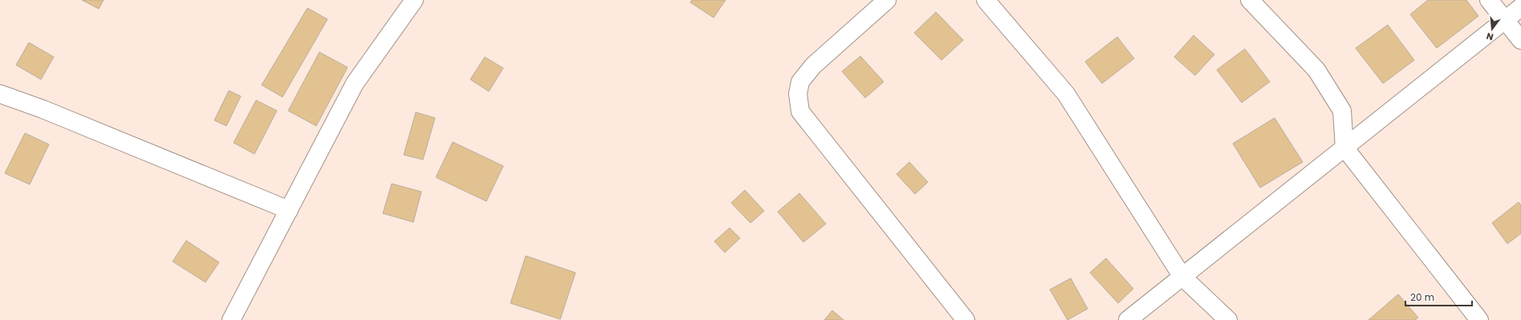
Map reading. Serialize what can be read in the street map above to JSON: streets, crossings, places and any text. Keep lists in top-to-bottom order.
{
  "scale_bar": "20 m",
  "north": "bottom"
}
